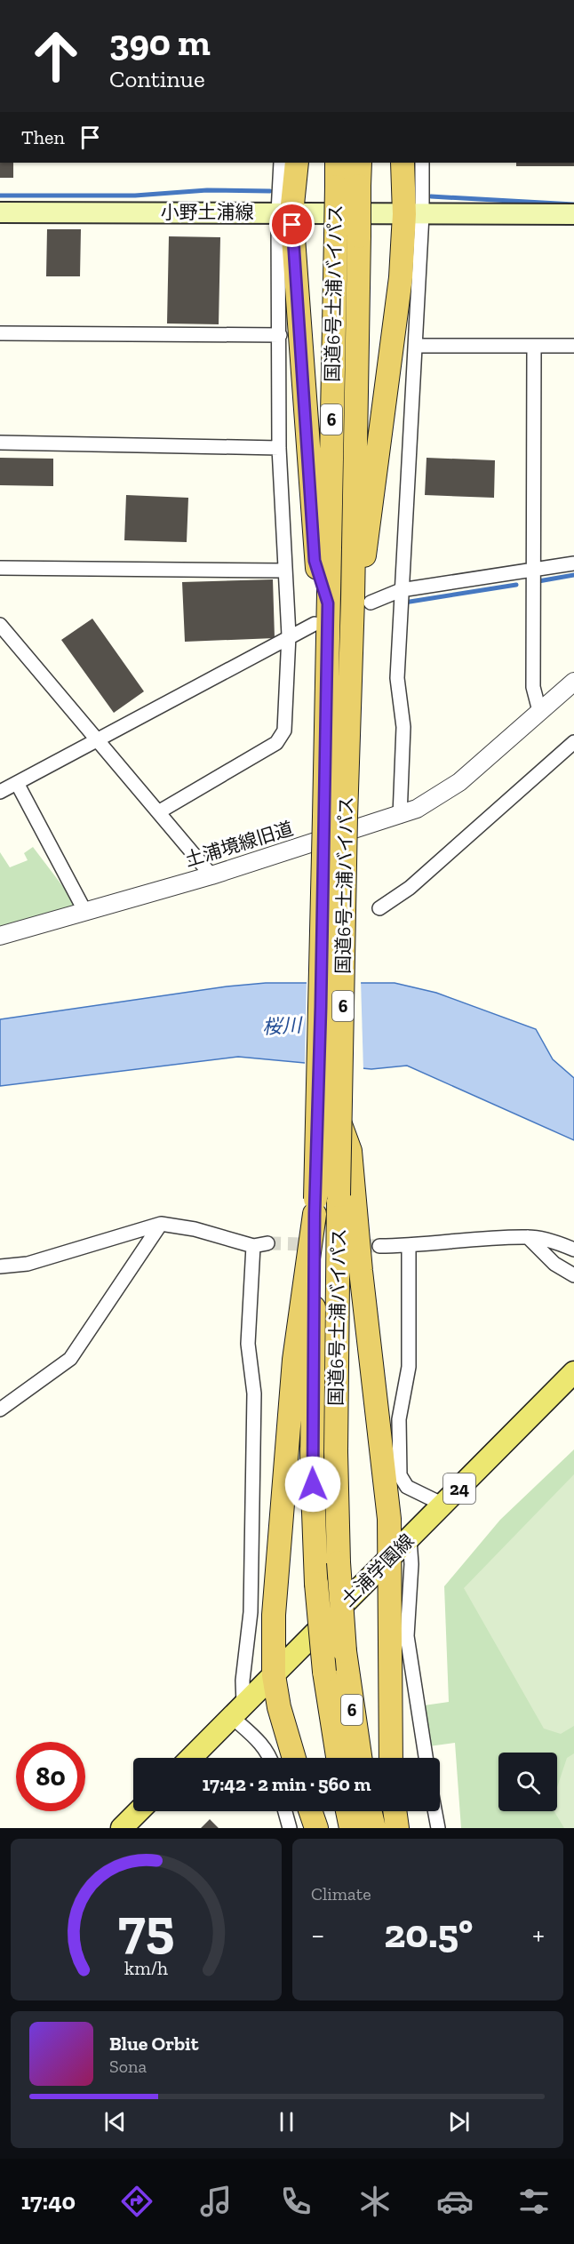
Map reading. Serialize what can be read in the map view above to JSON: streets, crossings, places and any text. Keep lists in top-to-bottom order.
{
  "streets": {
    "highway": ["国道6号土浦バイパス", "6"],
    "main road": ["小野土浦線", "24", "土浦学園線"],
    "street": ["土浦境線旧道"]
  },
  "water": ["桜川"],
  "page": {
    "turn": ["390 m", "Continue"],
    "then": "Then",
    "limit": "80",
    "trip": "17:42 · 2 min · 560 m",
    "tile": "Climate",
    "heat": ["−", "20.5°", "+"],
    "song": ["Blue Orbit", "Sona"],
    "tabs": "17:40",
    "gauge": ["75", "km/h"]
  }
}
